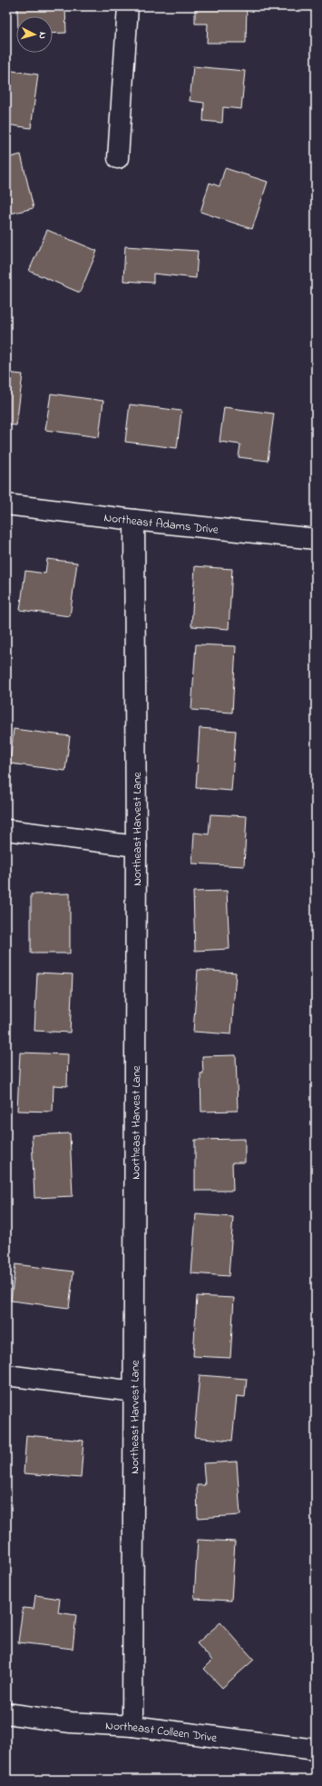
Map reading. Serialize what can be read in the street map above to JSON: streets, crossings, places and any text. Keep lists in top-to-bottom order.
{
  "streets": {
    "street": ["Northeast Adams Drive", "Northeast Harvest Lane", "Northeast Colleen Drive"]
  },
  "crossings": [
    ["Northeast Adams Drive", "Northeast Harvest Lane"],
    ["Northeast Harvest Lane", "Northeast Colleen Drive"]
  ],
  "north": "right"
}
